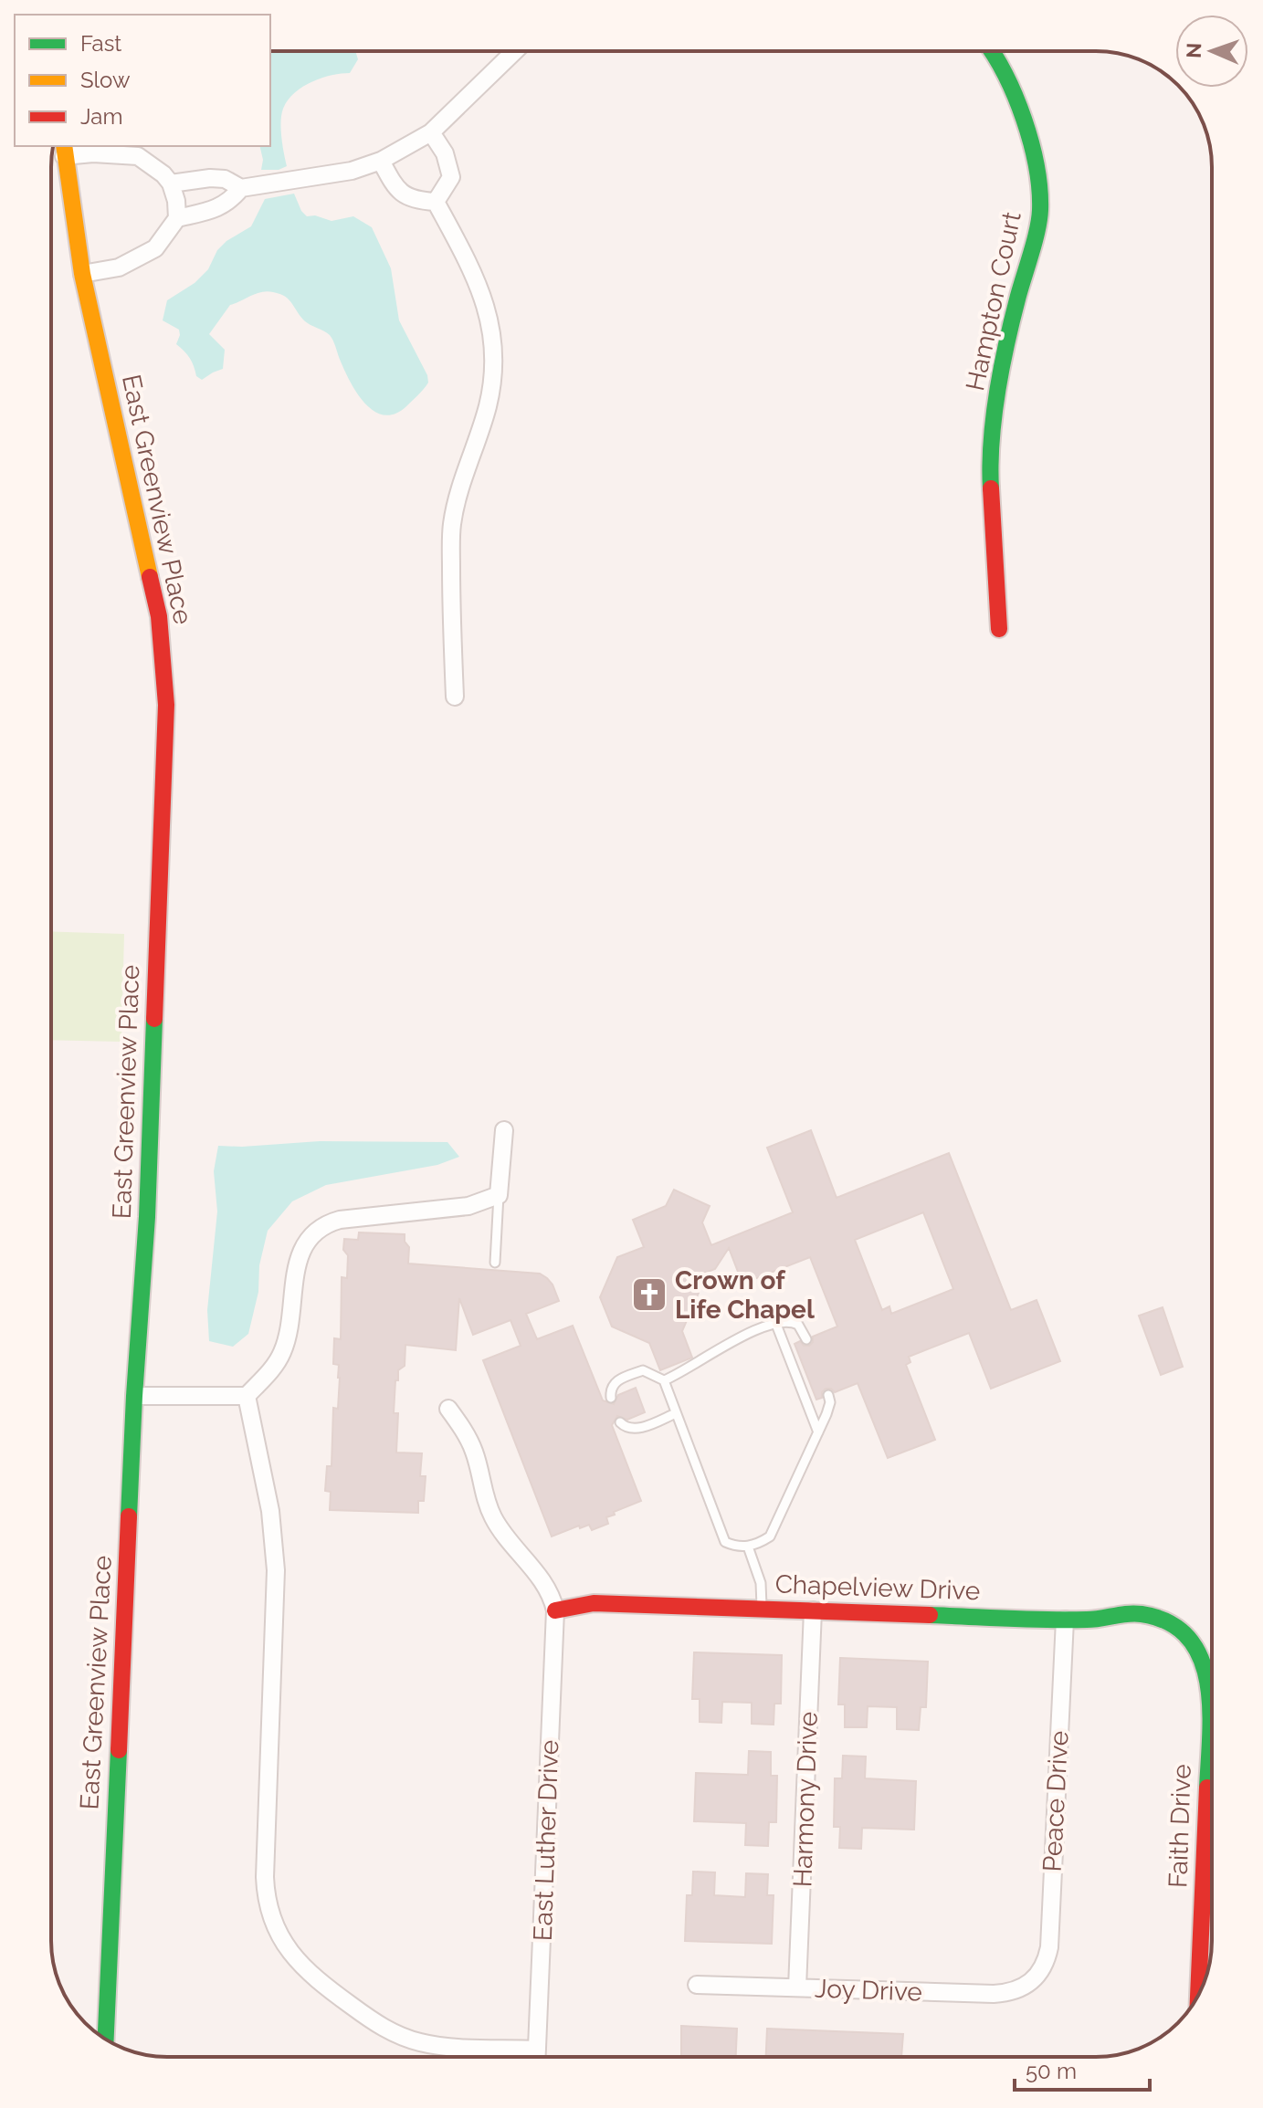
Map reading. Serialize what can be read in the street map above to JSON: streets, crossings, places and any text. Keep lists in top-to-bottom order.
{
  "streets": {
    "street": [
      "Hampton Court",
      "East Greenview Place",
      "Chapelview Drive",
      "Harmony Drive",
      "Peace Drive",
      "Faith Drive",
      "East Luther Drive",
      "Joy Drive"
    ]
  },
  "crossings": [
    ["Chapelview Drive", "Harmony Drive"],
    ["Chapelview Drive", "Peace Drive"],
    ["Chapelview Drive", "Faith Drive"],
    ["Chapelview Drive", "East Luther Drive"],
    ["Harmony Drive", "Joy Drive"],
    ["Peace Drive", "Joy Drive"]
  ],
  "places": {
    "church": ["Crown of Life Chapel"]
  },
  "legend": ["Fast", "Slow", "Jam"],
  "scale_bar": "50 m",
  "north": "left"
}
